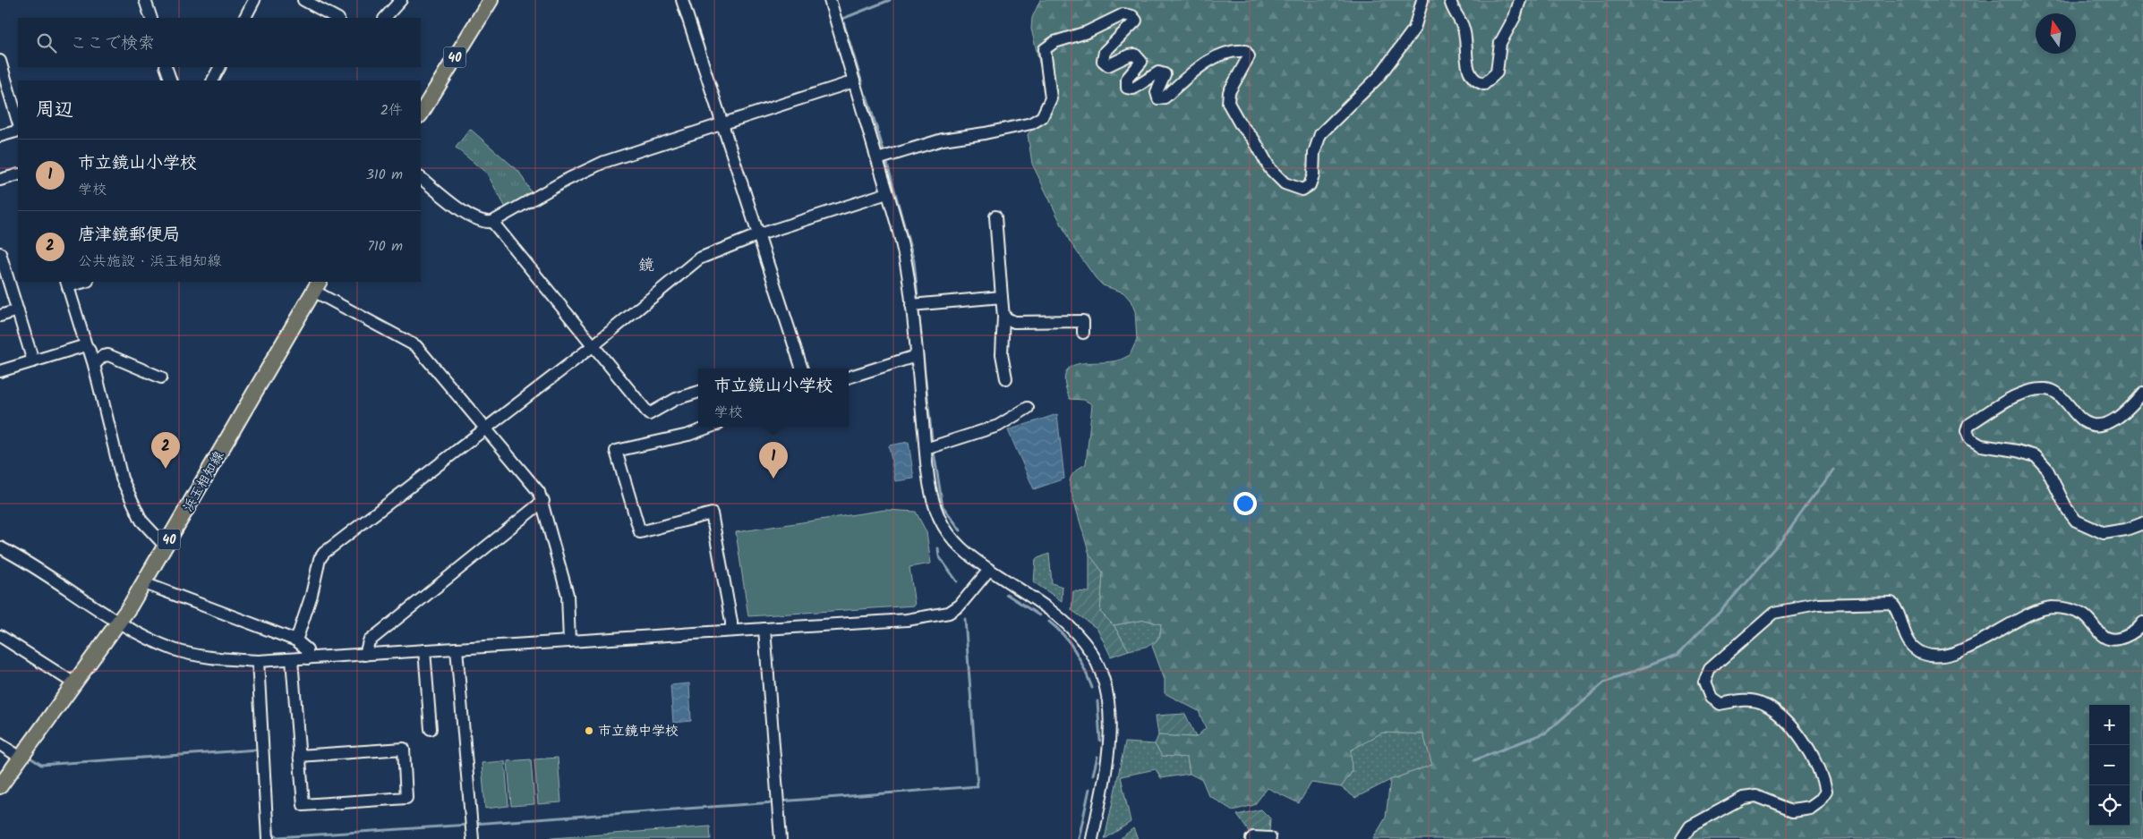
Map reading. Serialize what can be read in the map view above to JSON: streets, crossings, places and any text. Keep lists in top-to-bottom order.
{
  "streets": {
    "main road": ["40", "浜玉相知線"]
  },
  "districts": ["鏡"],
  "places": ["市立鏡中学校"],
  "north": "top",
  "page": {
    "search": "ここで検索",
    "heading": ["周辺", "2件"],
    "list": [
      {
        "mark": "1",
        "name": "市立鏡山小学校",
        "note": "学校",
        "value": "310 m"
      },
      {
        "mark": "2",
        "name": "唐津鏡郵便局",
        "note": "公共施設 · 浜玉相知線",
        "value": "710 m"
      }
    ],
    "popup": ["市立鏡山小学校", "学校"],
    "pins": ["2", "1"],
    "map_buttons": ["+", "−"]
  }
}
